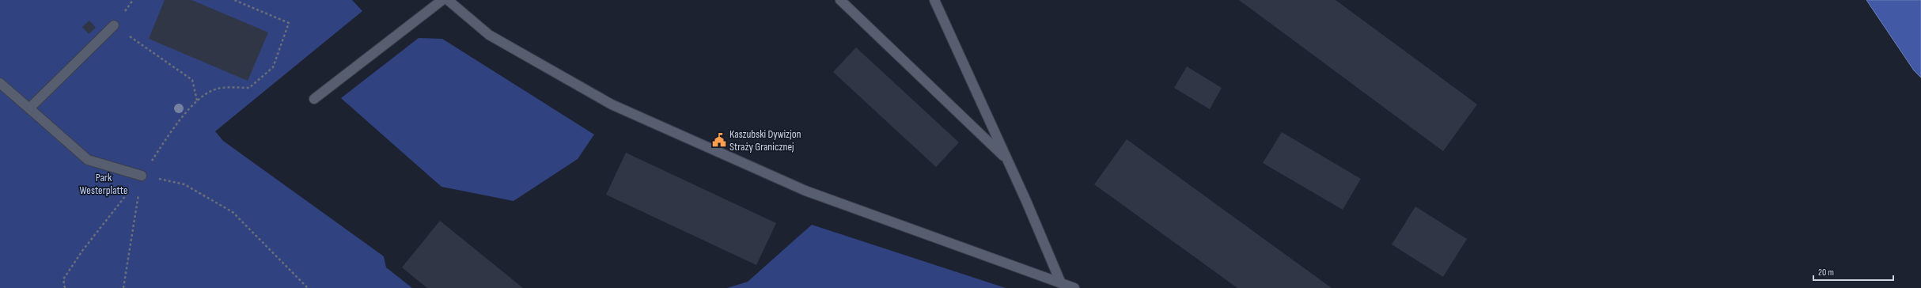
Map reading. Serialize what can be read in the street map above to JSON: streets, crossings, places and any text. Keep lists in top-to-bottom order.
{
  "parks": ["Park Westerplatte"],
  "places": {
    "public building": ["Kaszubski Dywizjon Straży Granicznej"]
  },
  "scale_bar": "20 m"
}
